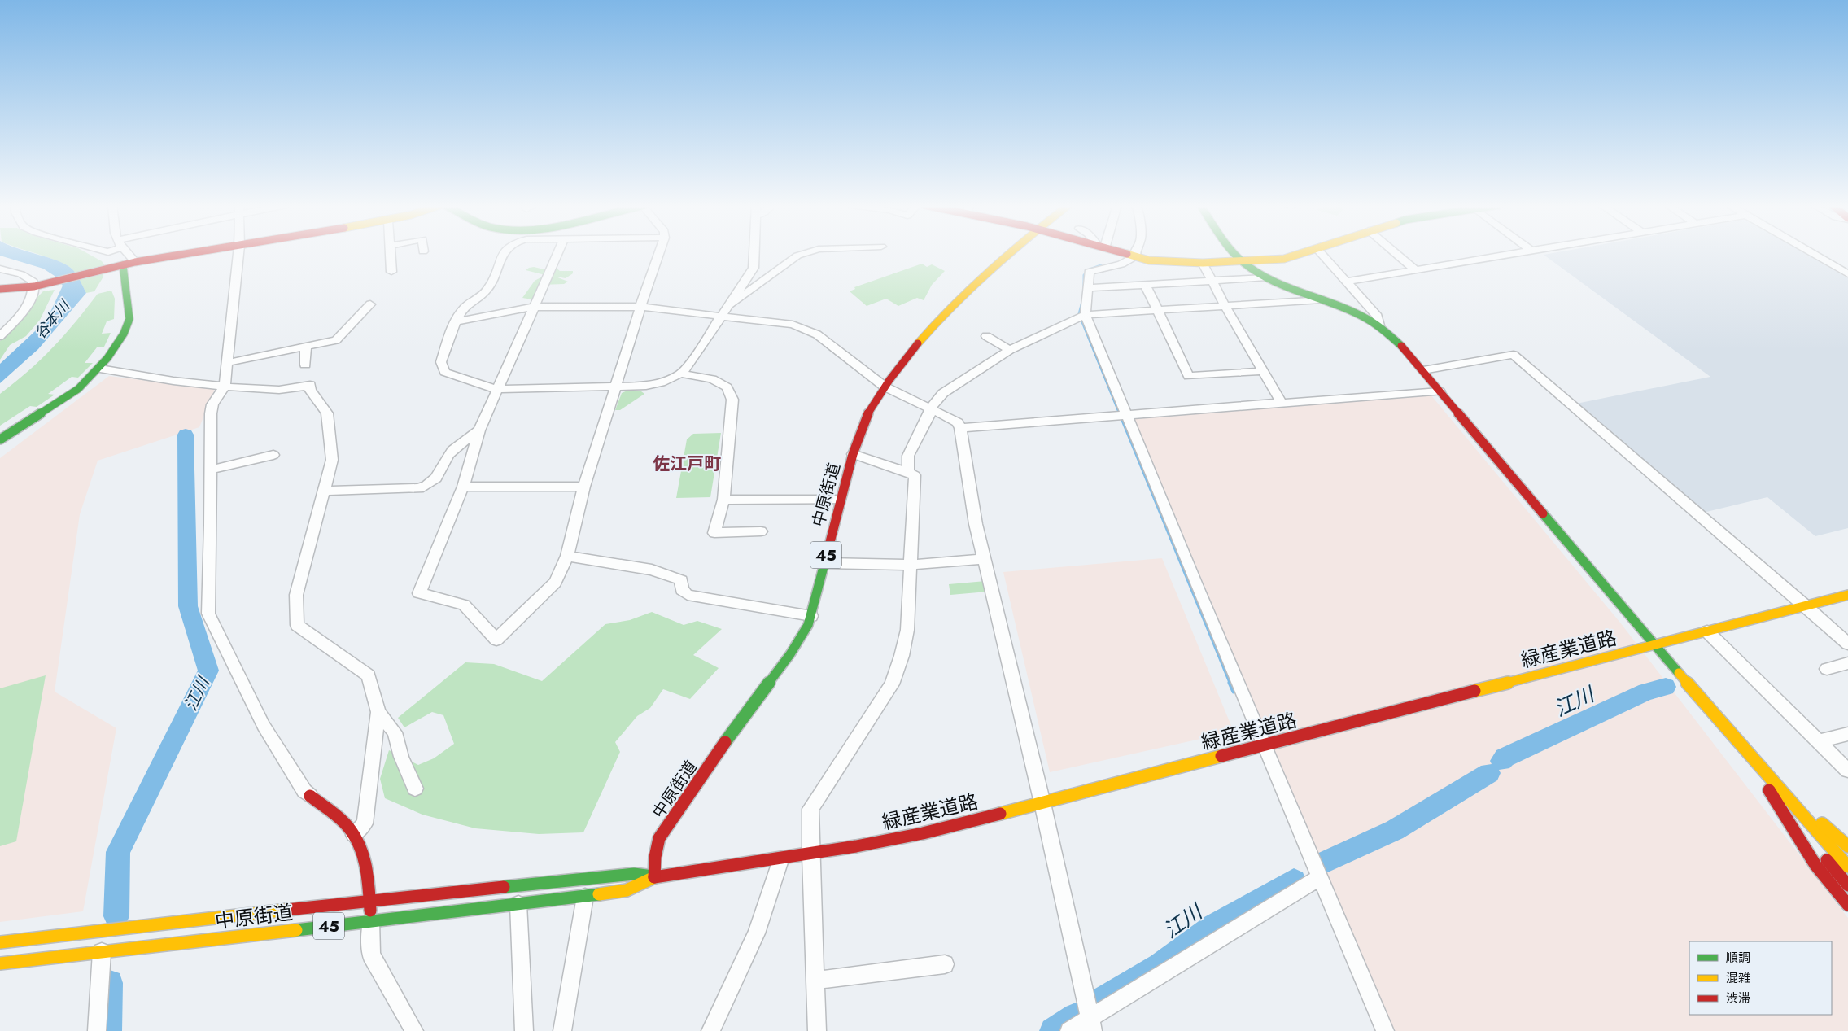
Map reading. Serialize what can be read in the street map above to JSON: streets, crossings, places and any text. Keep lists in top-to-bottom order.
{
  "streets": {
    "main road": ["中原街道", "45", "緑産業道路"]
  },
  "crossings": [
    ["中原街道", "緑産業道路"]
  ],
  "districts": ["佐江戸町"],
  "water": ["谷本川", "江川"],
  "legend": ["順調", "混雑", "渋滞"]
}
